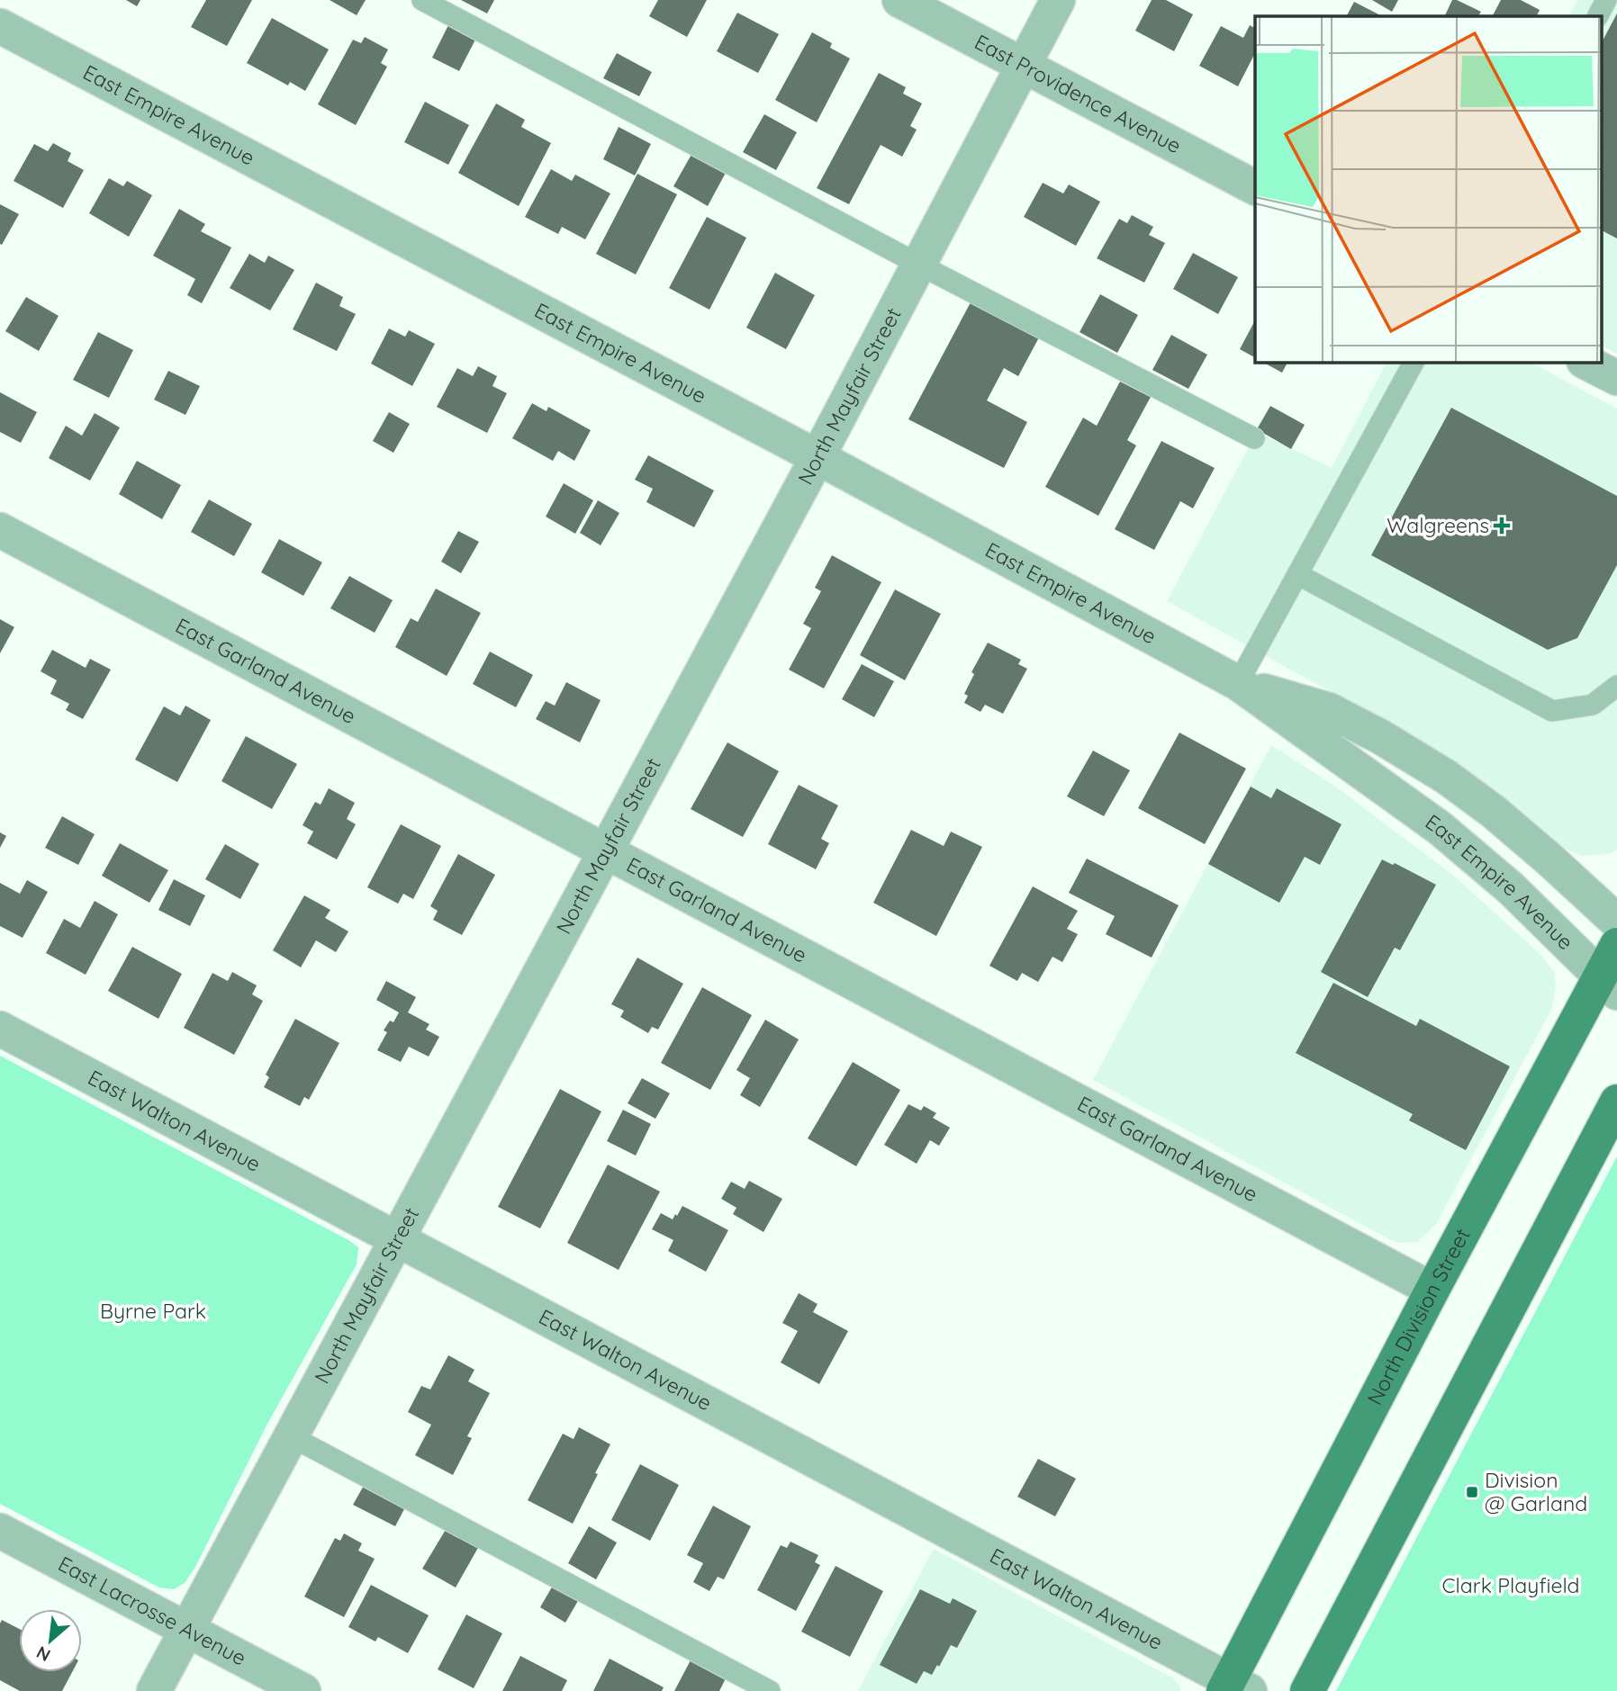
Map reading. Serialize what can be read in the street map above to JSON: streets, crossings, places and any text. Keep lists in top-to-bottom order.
{
  "streets": {
    "main road": ["North Division Street"],
    "street": [
      "East Providence Avenue",
      "East Empire Avenue",
      "North Mayfair Street",
      "East Garland Avenue",
      "East Walton Avenue",
      "East Lacrosse Avenue"
    ]
  },
  "crossings": [
    ["East Providence Avenue", "North Mayfair Street"],
    ["East Empire Avenue", "North Mayfair Street"],
    ["East Empire Avenue", "North Division Street"],
    ["North Mayfair Street", "East Garland Avenue"],
    ["North Mayfair Street", "East Walton Avenue"],
    ["North Mayfair Street", "East Lacrosse Avenue"],
    ["East Garland Avenue", "North Division Street"],
    ["East Walton Avenue", "North Division Street"]
  ],
  "parks": ["Byrne Park", "Clark Playfield"],
  "places": {
    "health": ["Walgreens"],
    "transit": ["Division @ Garland"]
  },
  "north": "bottom left"
}
